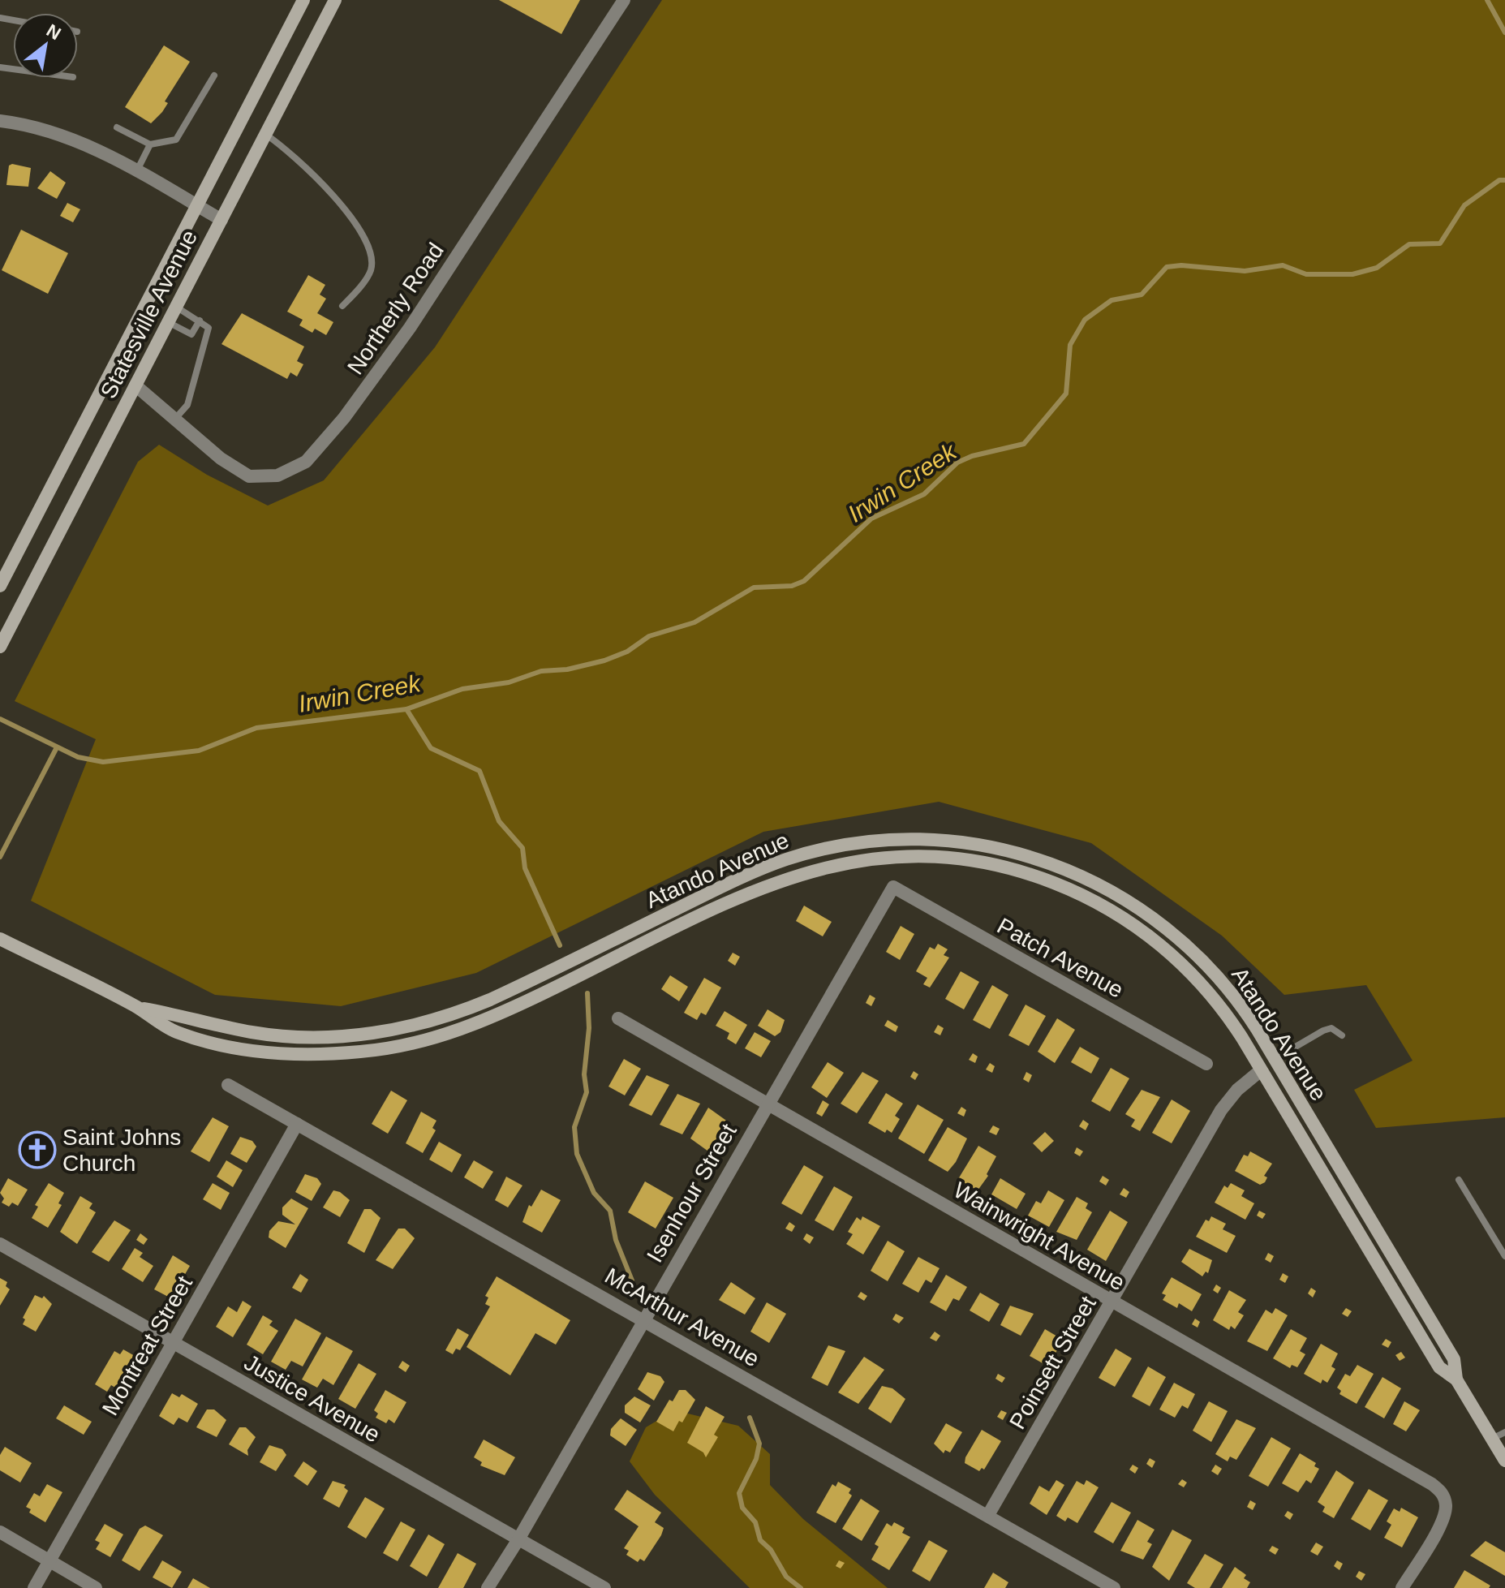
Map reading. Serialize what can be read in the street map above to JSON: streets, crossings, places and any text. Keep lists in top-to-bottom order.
{
  "streets": {
    "main road": ["Statesville Avenue", "Atando Avenue"],
    "street": [
      "Northerly Road",
      "Patch Avenue",
      "Isenhour Street",
      "Wainwright Avenue",
      "McArthur Avenue",
      "Montreat Street",
      "Poinsett Street",
      "Justice Avenue"
    ]
  },
  "crossings": [
    ["Northerly Road", "Statesville Avenue"],
    ["Atando Avenue", "Poinsett Street"],
    ["Patch Avenue", "Isenhour Street"],
    ["Isenhour Street", "Wainwright Avenue"],
    ["Isenhour Street", "McArthur Avenue"],
    ["Isenhour Street", "Justice Avenue"],
    ["Wainwright Avenue", "Poinsett Street"],
    ["McArthur Avenue", "Montreat Street"],
    ["McArthur Avenue", "Poinsett Street"],
    ["Montreat Street", "Justice Avenue"]
  ],
  "water": ["Irwin Creek"],
  "places": {
    "church": ["Saint Johns Church"]
  },
  "north": "top right"
}
